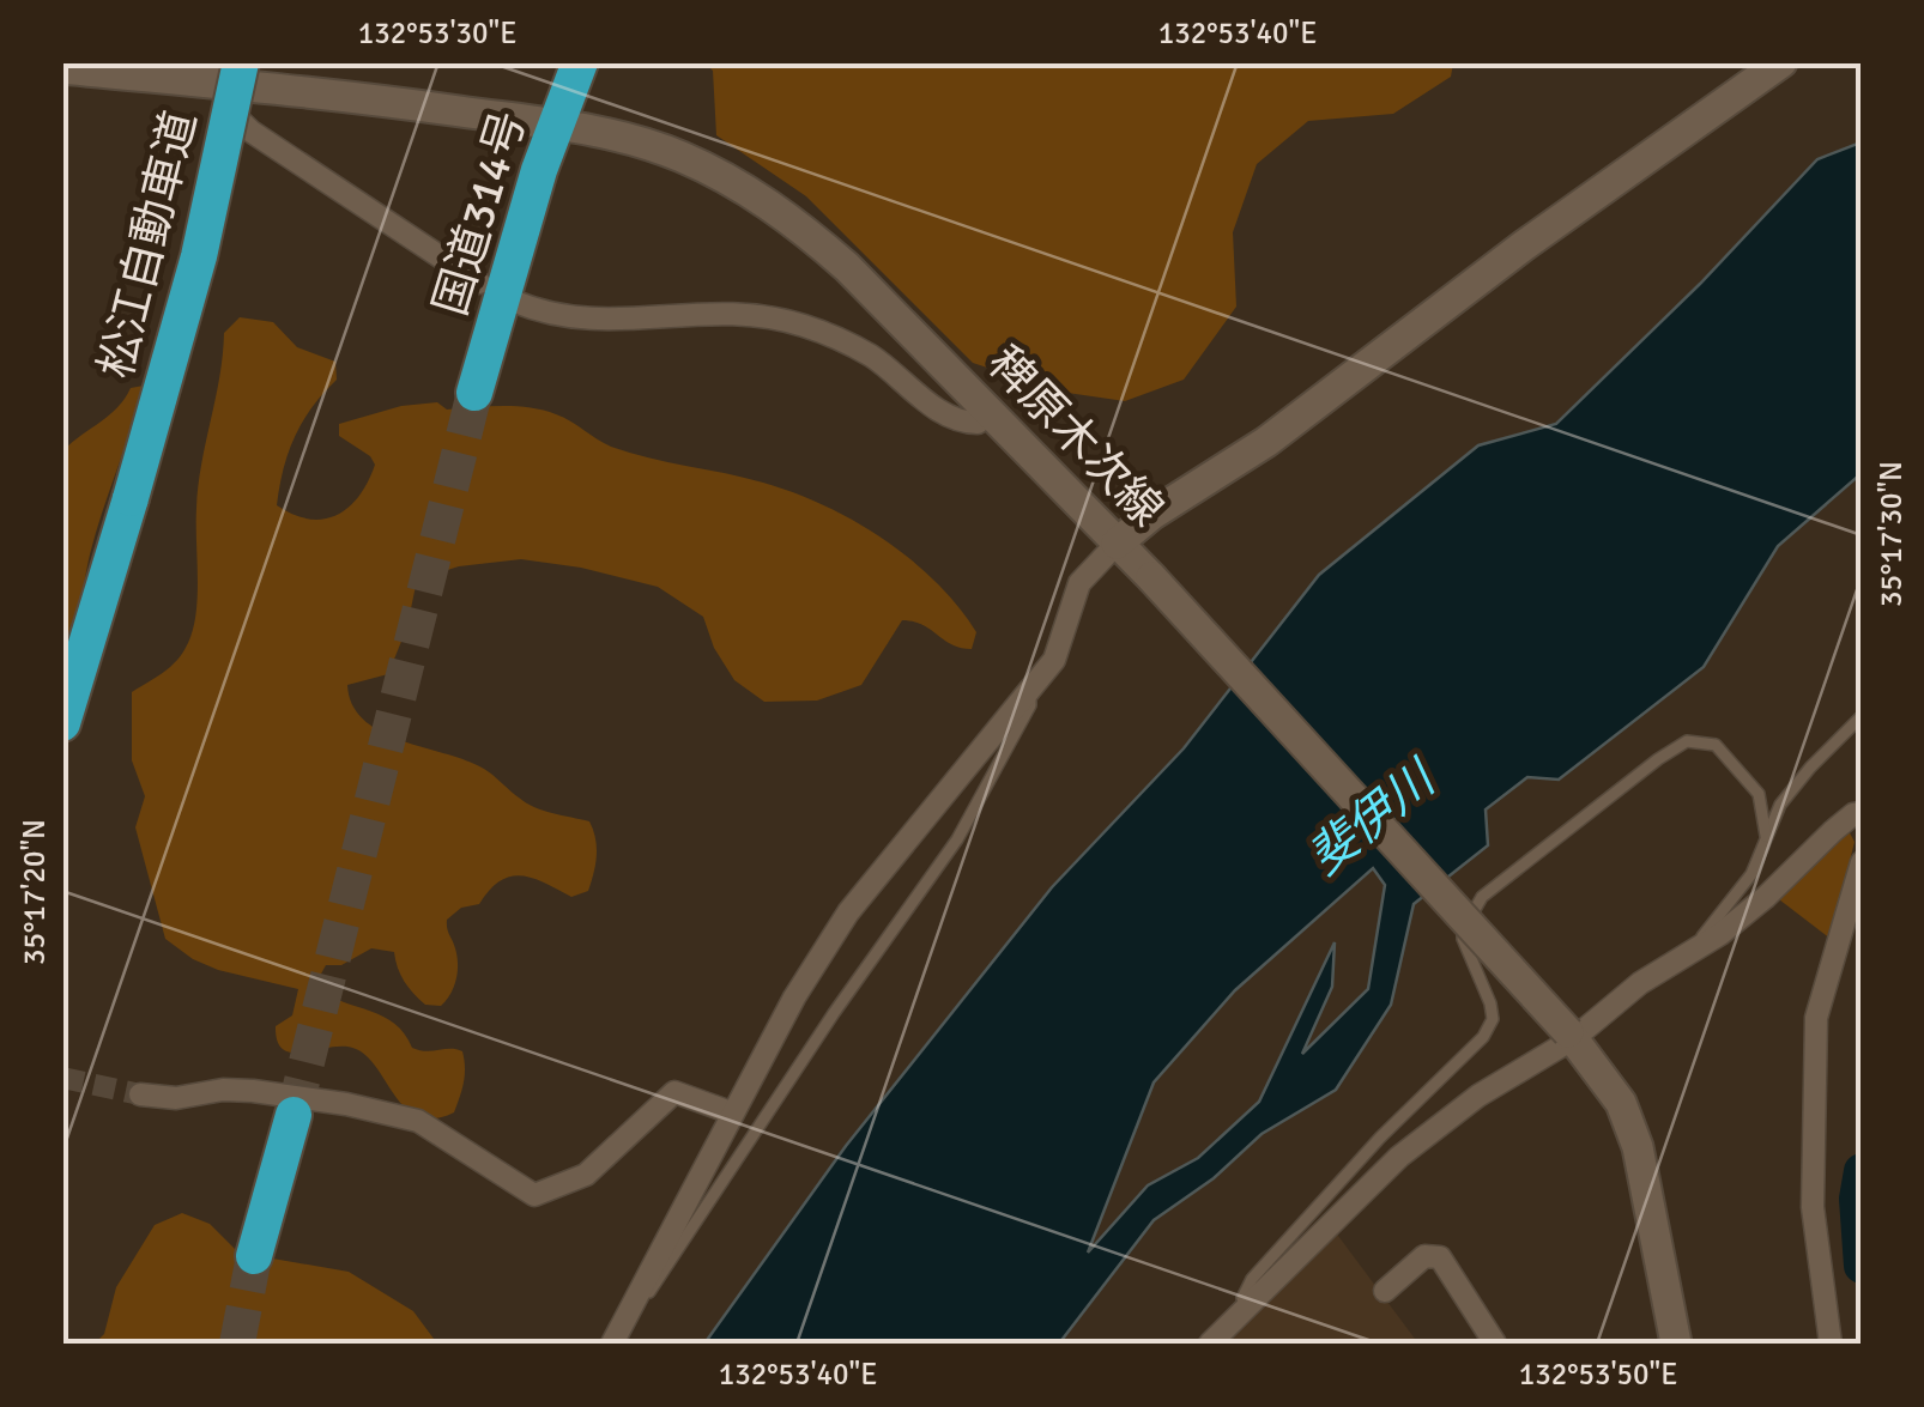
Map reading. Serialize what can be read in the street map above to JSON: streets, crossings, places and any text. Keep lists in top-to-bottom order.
{
  "streets": {
    "highway": ["国道314号", "松江自動車道"],
    "main road": ["稗原木次線"]
  },
  "crossings": [
    ["国道314号", "稗原木次線"],
    ["松江自動車道", "稗原木次線"]
  ],
  "water": ["斐伊川"],
  "coordinates": [
    "132°53'30\"E",
    "132°53'40\"E",
    "35°17'30\"N",
    "35°17'20\"N",
    "132°53'50\"E"
  ]
}
